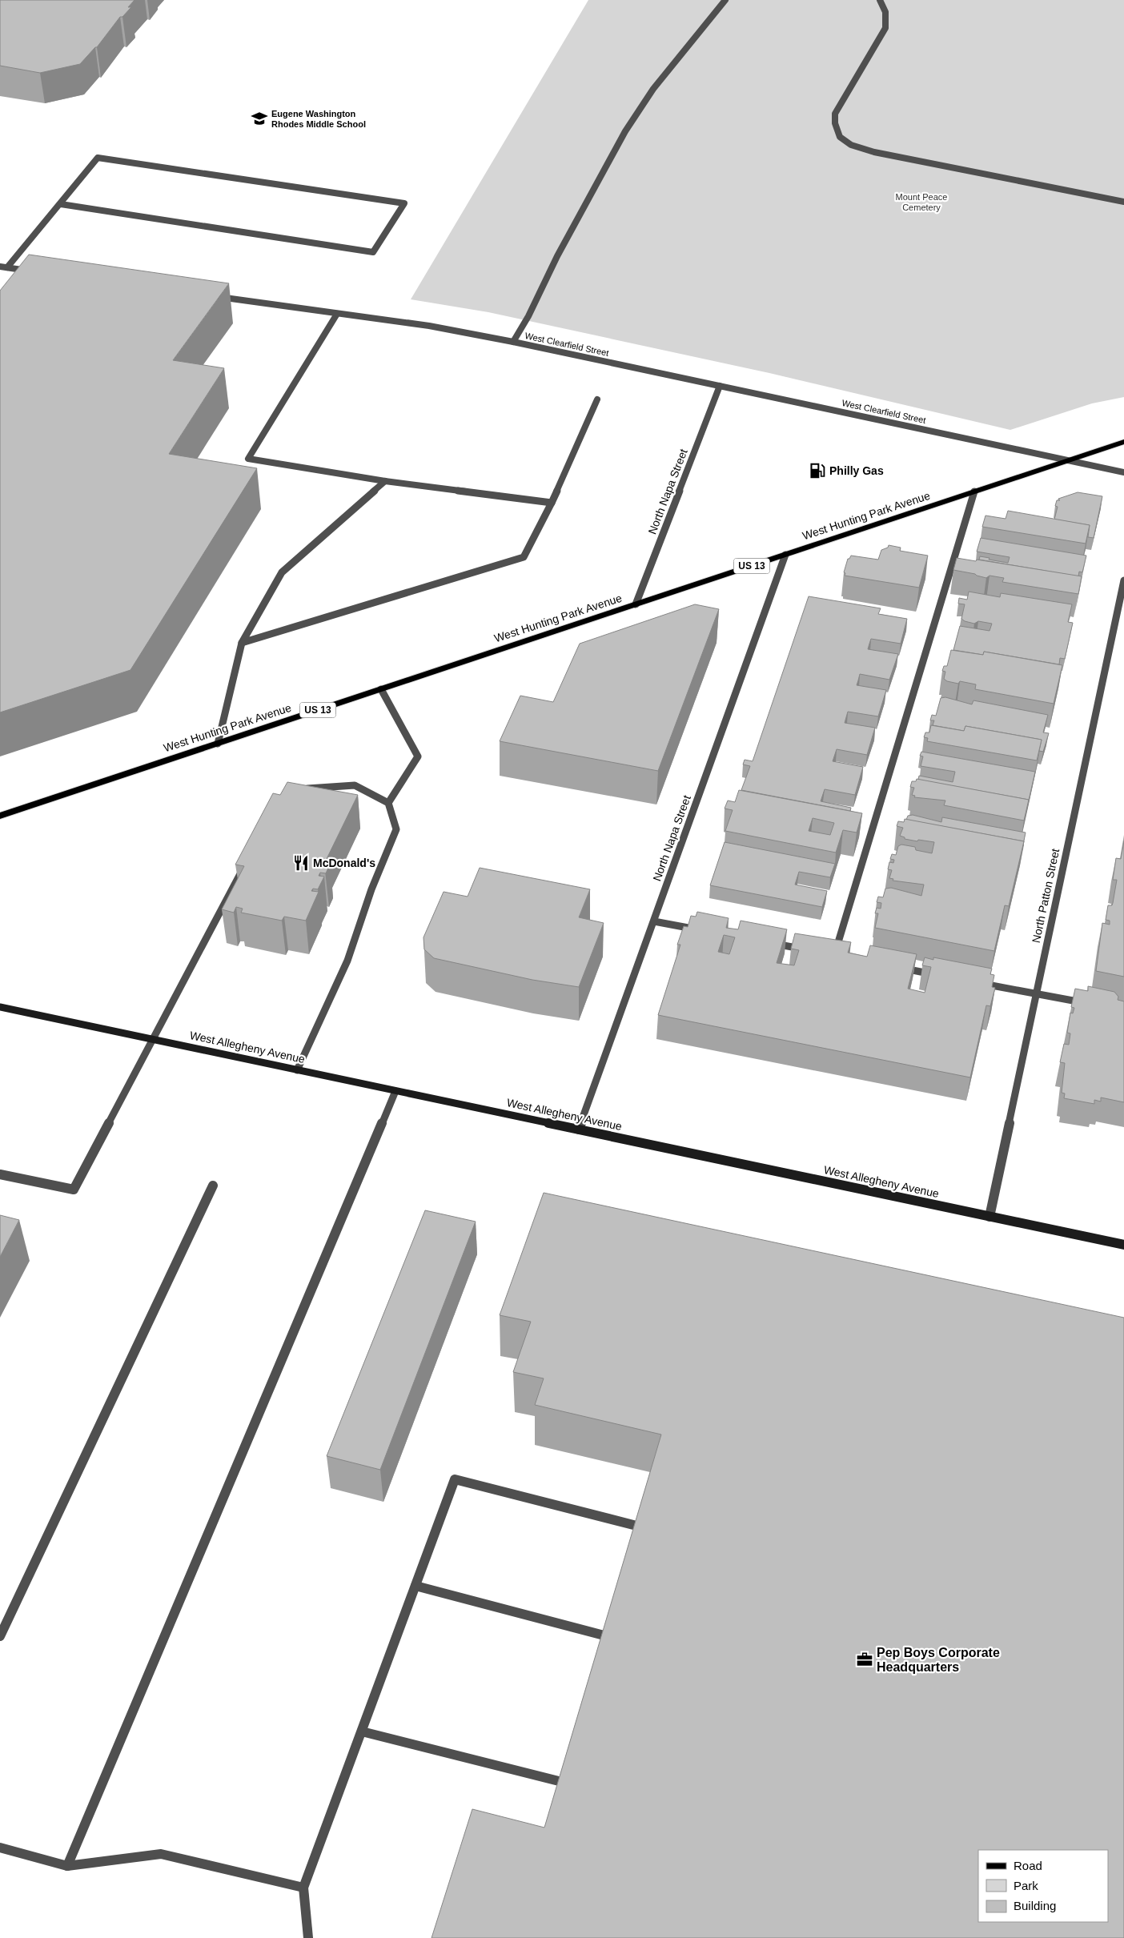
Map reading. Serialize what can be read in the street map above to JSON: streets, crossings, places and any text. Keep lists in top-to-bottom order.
{
  "streets": {
    "main road": ["West Hunting Park Avenue", "US 13", "West Allegheny Avenue"],
    "street": ["West Clearfield Street", "North Napa Street", "North Patton Street"]
  },
  "crossings": [
    ["West Clearfield Street", "North Napa Street"],
    ["West Clearfield Street", "West Hunting Park Avenue"],
    ["North Napa Street", "West Hunting Park Avenue"],
    ["North Napa Street", "West Allegheny Avenue"],
    ["North Patton Street", "West Allegheny Avenue"]
  ],
  "parks": ["Mount Peace Cemetery"],
  "places": {
    "school or university": ["Eugene Washington Rhodes Middle School"],
    "fuel station": ["Philly Gas"],
    "restaurant": ["McDonald's"],
    "office": ["Pep Boys Corporate Headquarters"]
  },
  "legend": ["Road", "Park", "Building"]
}
